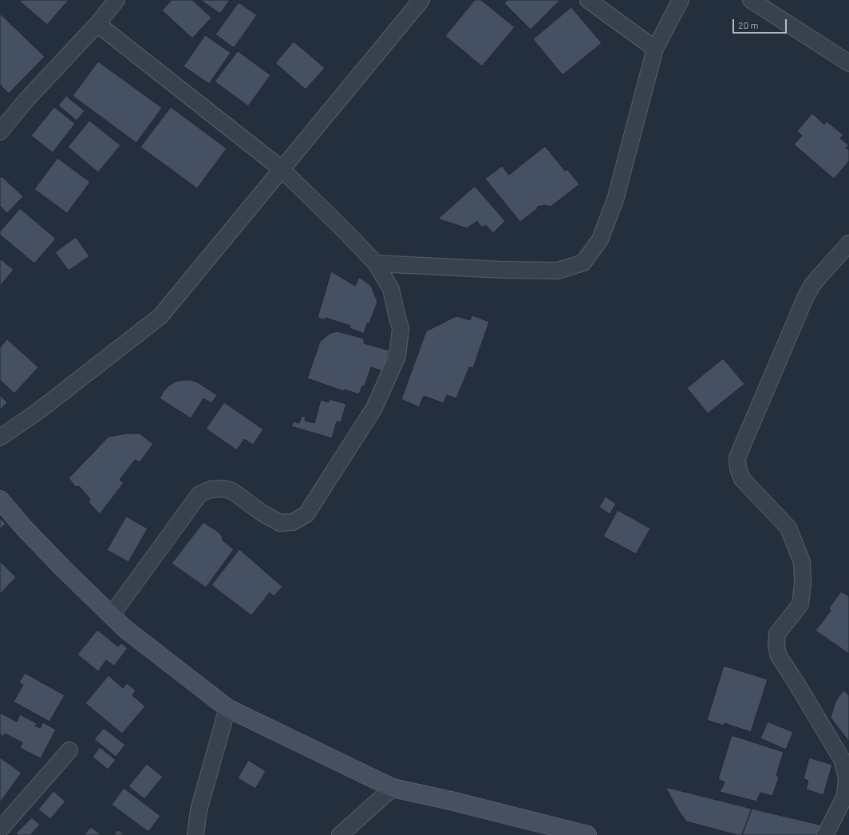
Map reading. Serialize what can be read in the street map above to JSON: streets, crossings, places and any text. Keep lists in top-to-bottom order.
{
  "scale_bar": "20 m"
}
